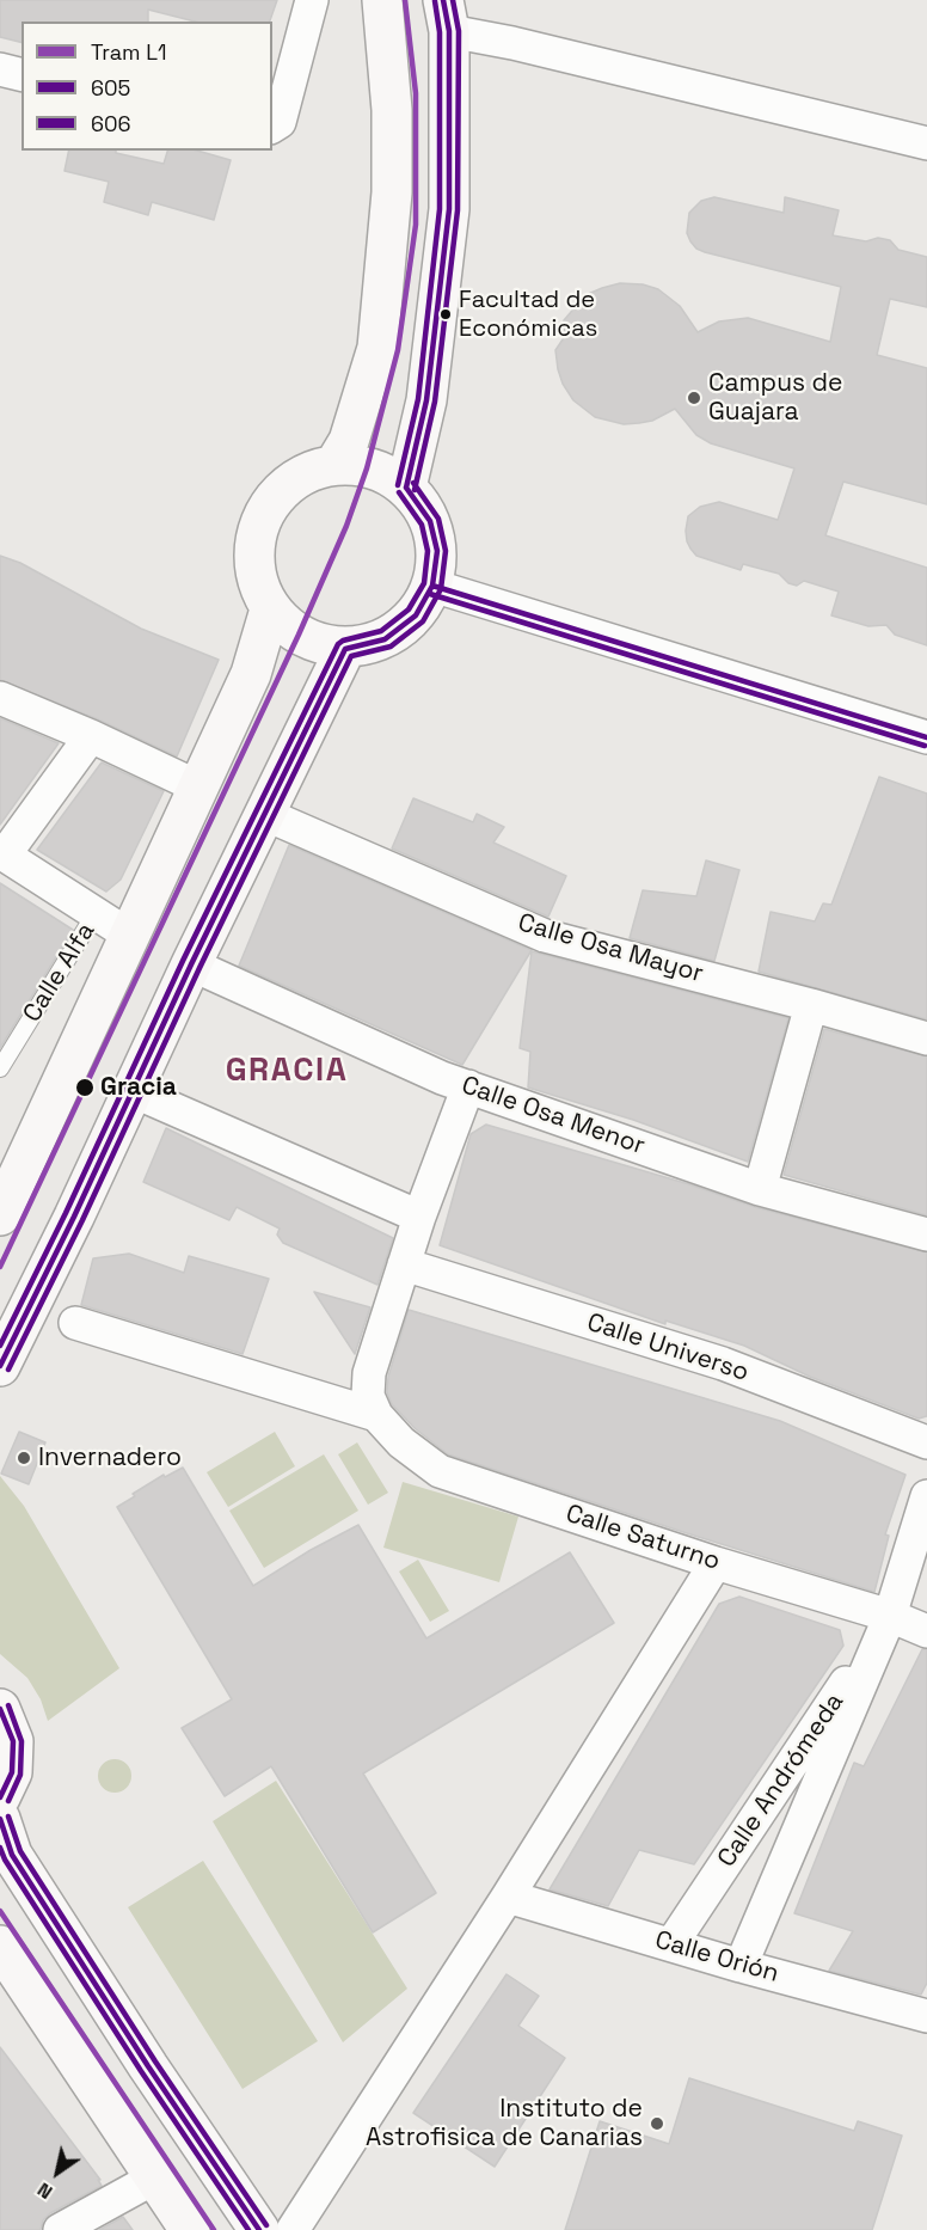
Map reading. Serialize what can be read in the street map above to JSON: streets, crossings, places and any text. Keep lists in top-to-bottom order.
{
  "streets": {
    "street": [
      "Calle Osa Mayor",
      "Calle Osa Menor",
      "Calle Universo",
      "Calle Saturno",
      "Calle Andrómeda",
      "Calle Orión"
    ],
    "lane": ["Calle Alfa"]
  },
  "crossings": [
    ["Calle Saturno", "Calle Andrómeda"],
    ["Calle Andrómeda", "Calle Orión"]
  ],
  "districts": ["GRACIA"],
  "places": [
    "Facultad de Económicas",
    "Campus de Guajara",
    "Gracia",
    "Invernadero",
    "Instituto de Astrofisica de Canarias"
  ],
  "lines": ["tram line L1", "transit line 605", "transit line 606"],
  "legend": ["Tram L1", "605", "606"],
  "north": "bottom left"
}
